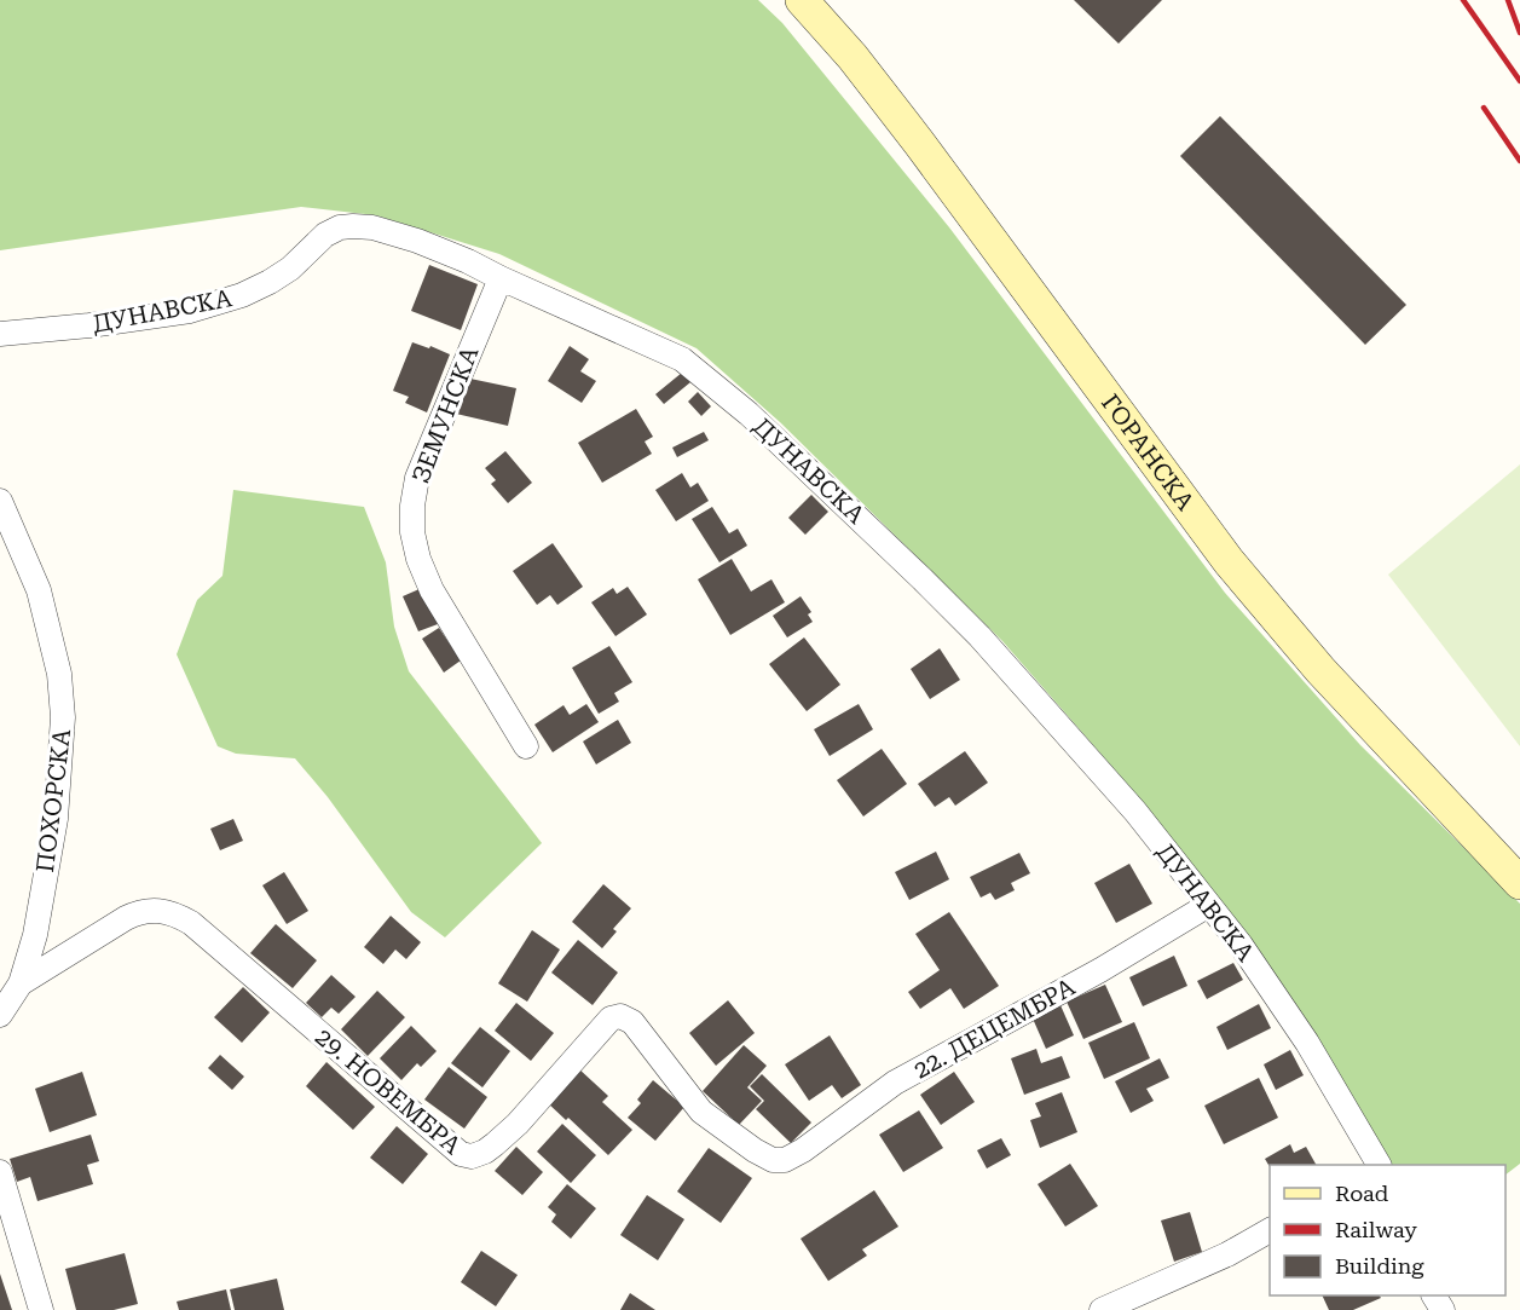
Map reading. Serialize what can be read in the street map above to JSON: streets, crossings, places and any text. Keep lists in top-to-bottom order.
{
  "streets": {
    "main road": ["ГОРАНСКА"],
    "street": [
      "ДУНАВСКА",
      "ЗЕМУНСКА",
      "ПОХОРСКА",
      "22. ДЕЦЕМБРА",
      "29. НОВЕМБРА"
    ]
  },
  "crossings": [
    ["ДУНАВСКА", "ЗЕМУНСКА"],
    ["ДУНАВСКА", "22. ДЕЦЕМБРА"],
    ["ПОХОРСКА", "29. НОВЕМБРА"],
    ["22. ДЕЦЕМБРА", "29. НОВЕМБРА"]
  ],
  "legend": ["Road", "Railway", "Building"]
}
